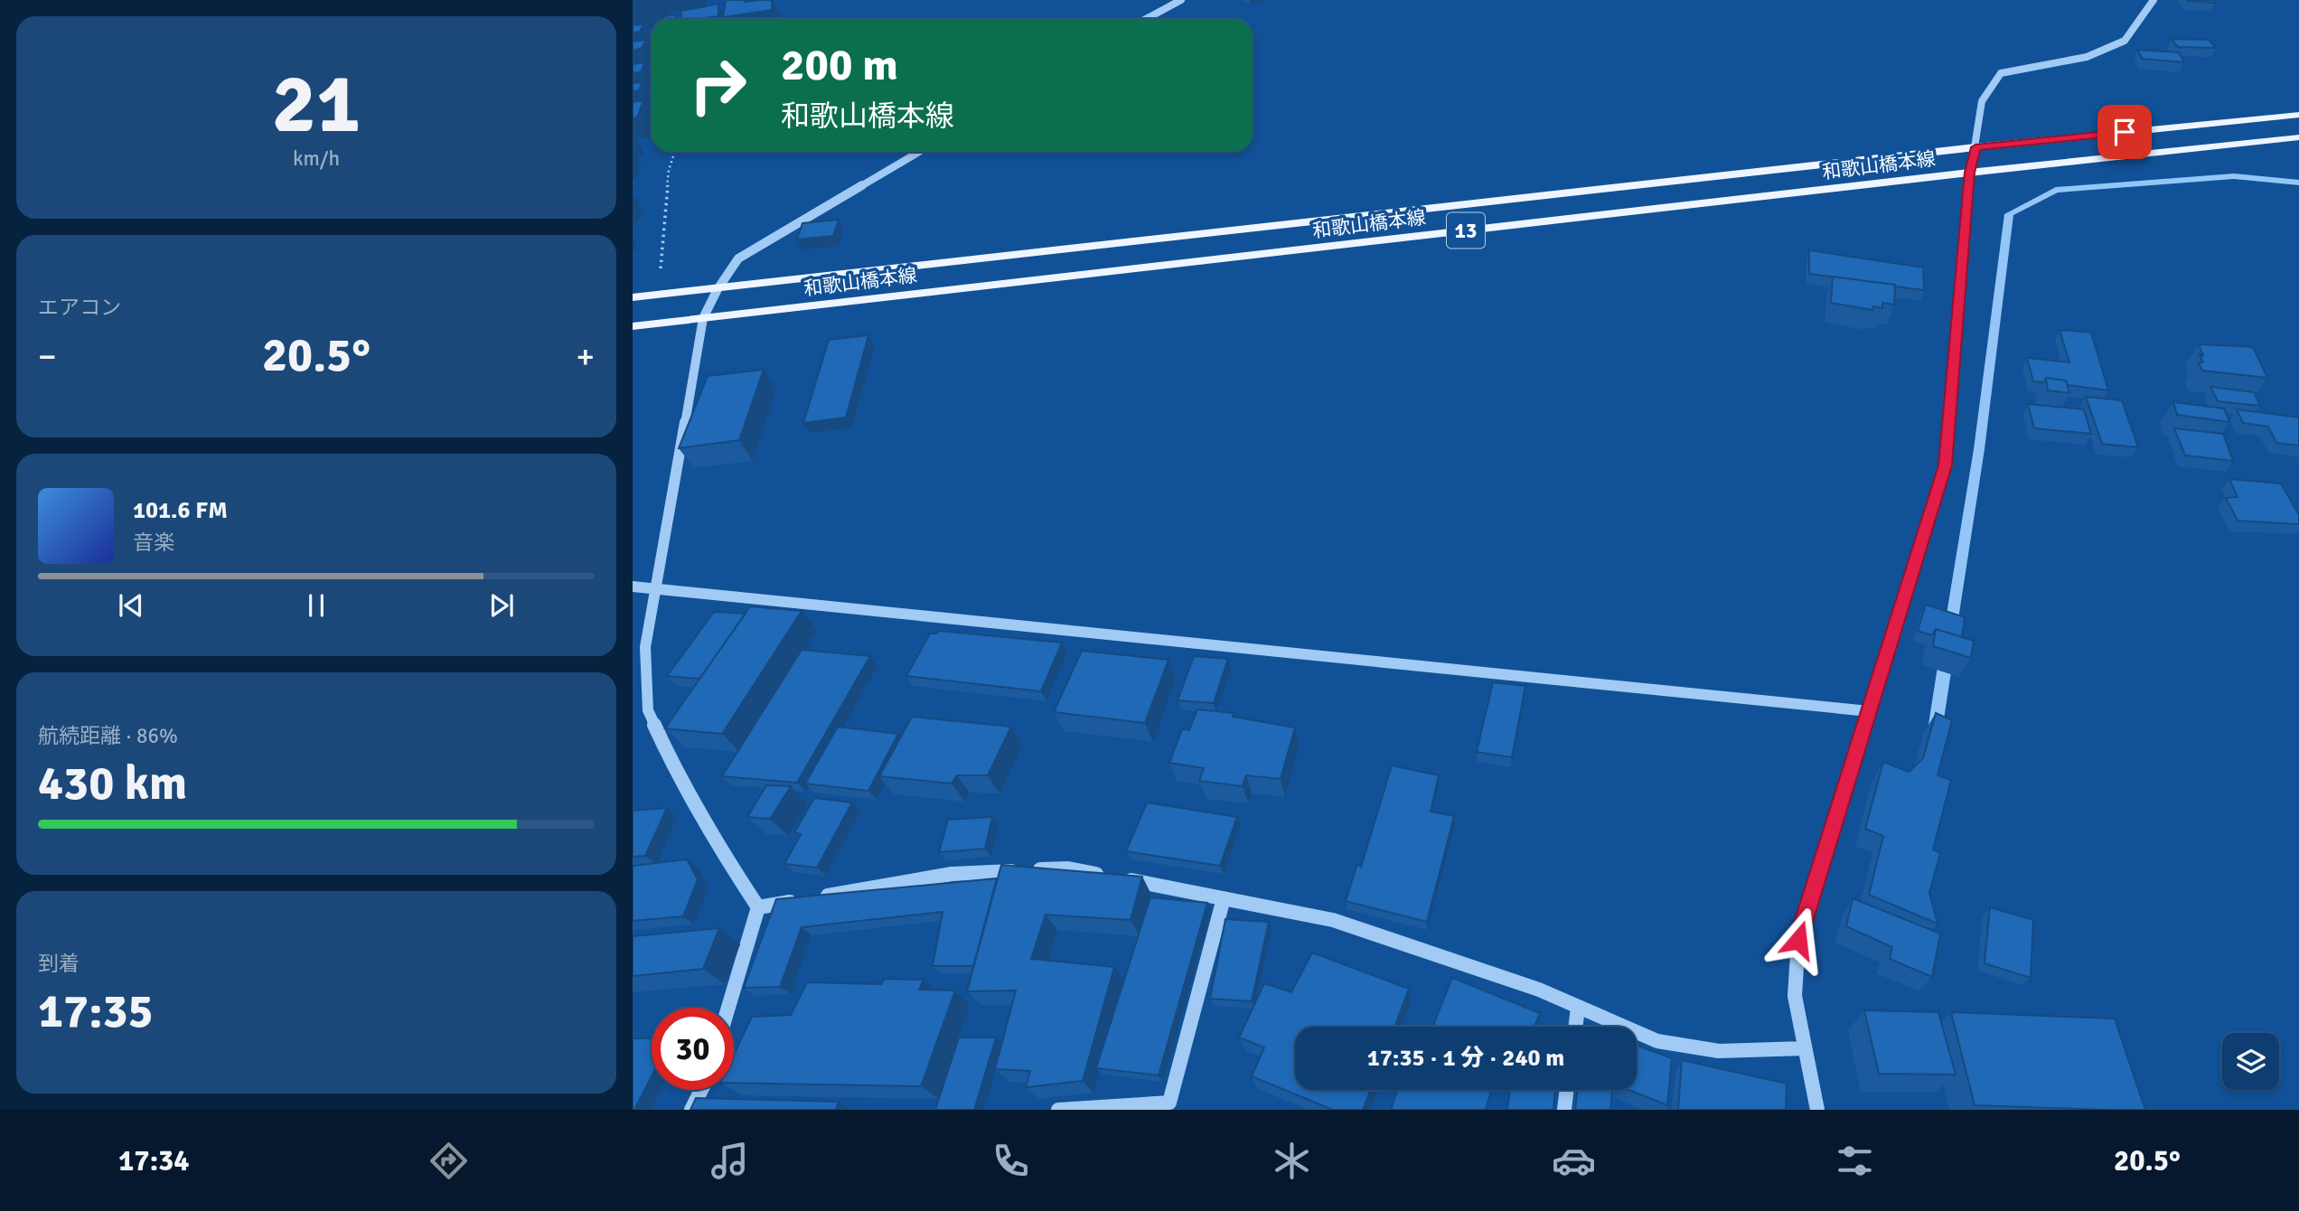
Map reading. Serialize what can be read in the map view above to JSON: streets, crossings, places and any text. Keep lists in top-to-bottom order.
{
  "streets": {
    "main road": ["和歌山橋本線", "13"]
  },
  "page": {
    "tile": [
      ["21", "km/h"],
      "エアコン",
      ["航続距離 · 86%", "430 km"],
      ["到着", "17:35"]
    ],
    "turn": ["200 m", "和歌山橋本線"],
    "heat": ["−", "20.5°", "+"],
    "song": ["101.6 FM", "音楽"],
    "limit": "30",
    "trip": "17:35 · 1 分 · 240 m",
    "tabs": ["17:34", "20.5°"]
  }
}
